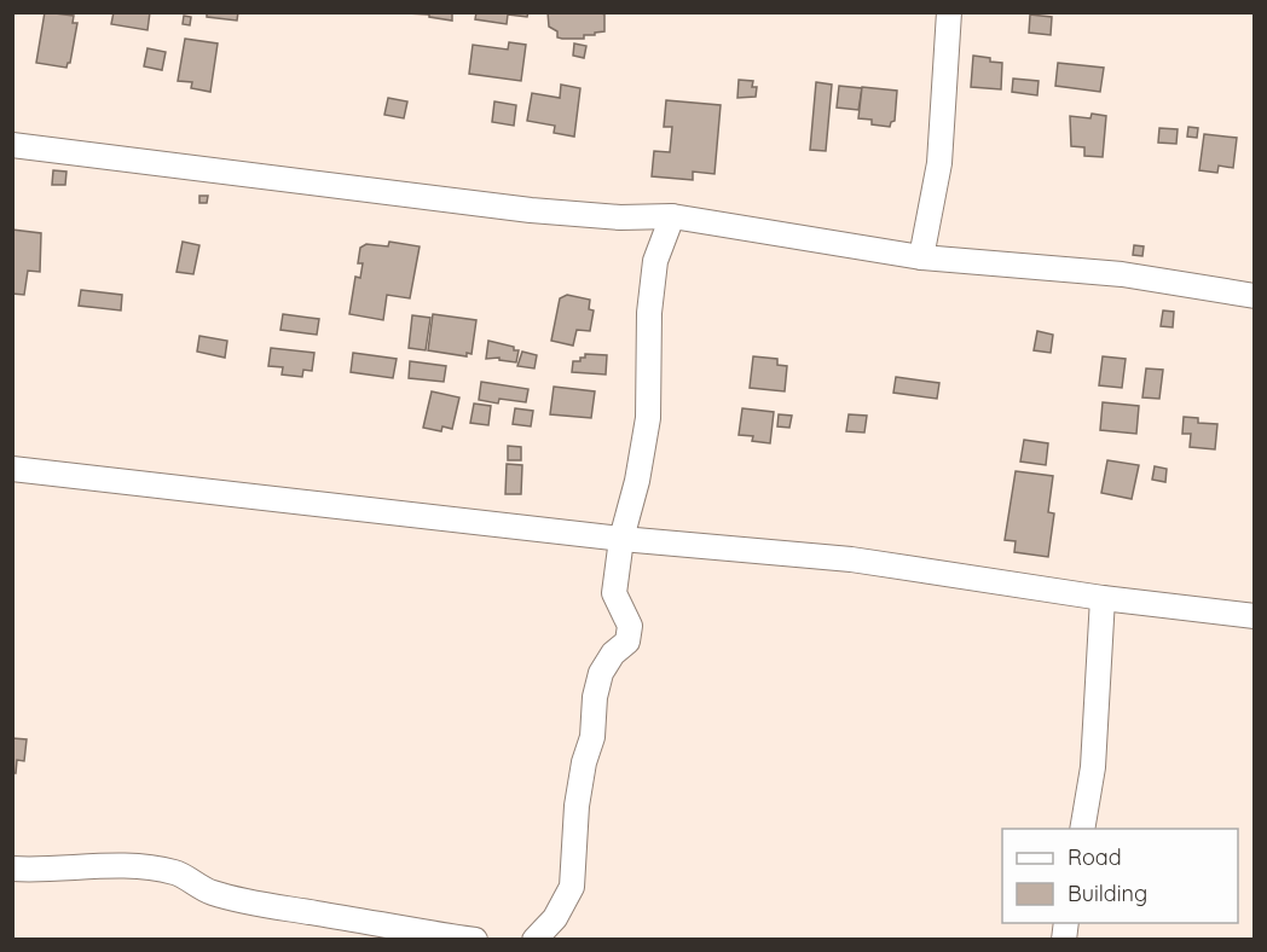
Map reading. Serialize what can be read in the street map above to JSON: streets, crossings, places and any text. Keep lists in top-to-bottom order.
{
  "legend": ["Road", "Building"]
}
